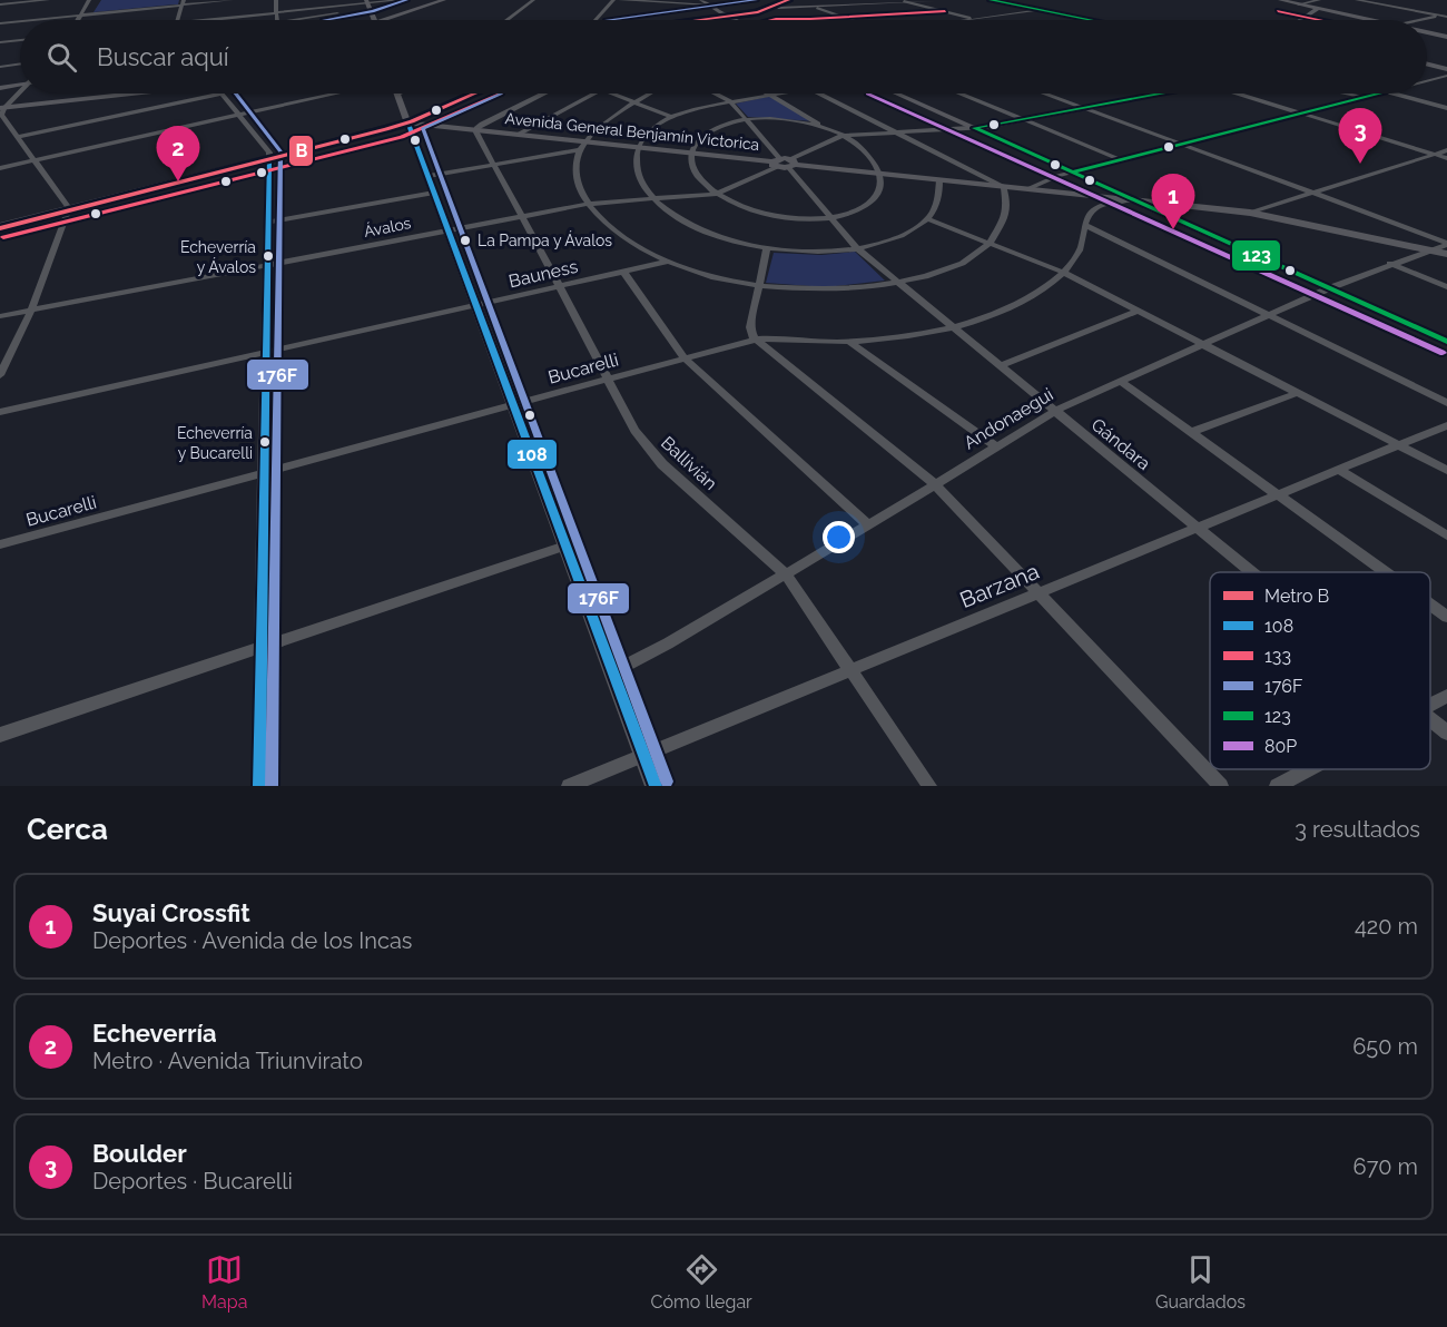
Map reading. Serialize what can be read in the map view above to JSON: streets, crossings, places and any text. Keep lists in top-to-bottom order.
{
  "streets": {
    "main road": ["Avenida General Benjamín Victorica"],
    "street": [
      "Ávalos",
      "Bauness",
      "Bucarelli",
      "Andonaegui",
      "Gándara",
      "Ballivián",
      "Barzana"
    ]
  },
  "crossings": [
    ["Avenida General Benjamín Victorica", "Ávalos"],
    ["Avenida General Benjamín Victorica", "Bucarelli"],
    ["Avenida General Benjamín Victorica", "Andonaegui"],
    ["Avenida General Benjamín Victorica", "Gándara"],
    ["Avenida General Benjamín Victorica", "Ballivián"],
    ["Ávalos", "Gándara"],
    ["Ávalos", "Ballivián"],
    ["Bauness", "Ballivián"],
    ["Bucarelli", "Gándara"],
    ["Bucarelli", "Ballivián"],
    ["Andonaegui", "Gándara"],
    ["Andonaegui", "Ballivián"],
    ["Gándara", "Barzana"],
    ["Ballivián", "Barzana"]
  ],
  "places": ["La Pampa y Ávalos", "Echeverría y Ávalos", "Echeverría y Bucarelli"],
  "lines": [
    "metro line B",
    "transit line 108",
    "transit line 176F",
    "transit line 123",
    "transit line 133",
    "transit line 80P"
  ],
  "legend": [
    "Metro B",
    "108",
    "133",
    "176F",
    "123",
    "80P"
  ],
  "page": {
    "search": "Buscar aquí",
    "pins": ["3", "2", "1"],
    "heading": ["Cerca", "3 resultados"],
    "list": [
      {
        "mark": "1",
        "name": "Suyai Crossfit",
        "note": "Deportes · Avenida de los Incas",
        "value": "420 m"
      },
      {
        "mark": "2",
        "name": "Echeverría",
        "note": "Metro · Avenida Triunvirato",
        "value": "650 m"
      },
      {
        "mark": "3",
        "name": "Boulder",
        "note": "Deportes · Bucarelli",
        "value": "670 m"
      }
    ],
    "nav": ["Mapa", "Cómo llegar", "Guardados"]
  }
}
